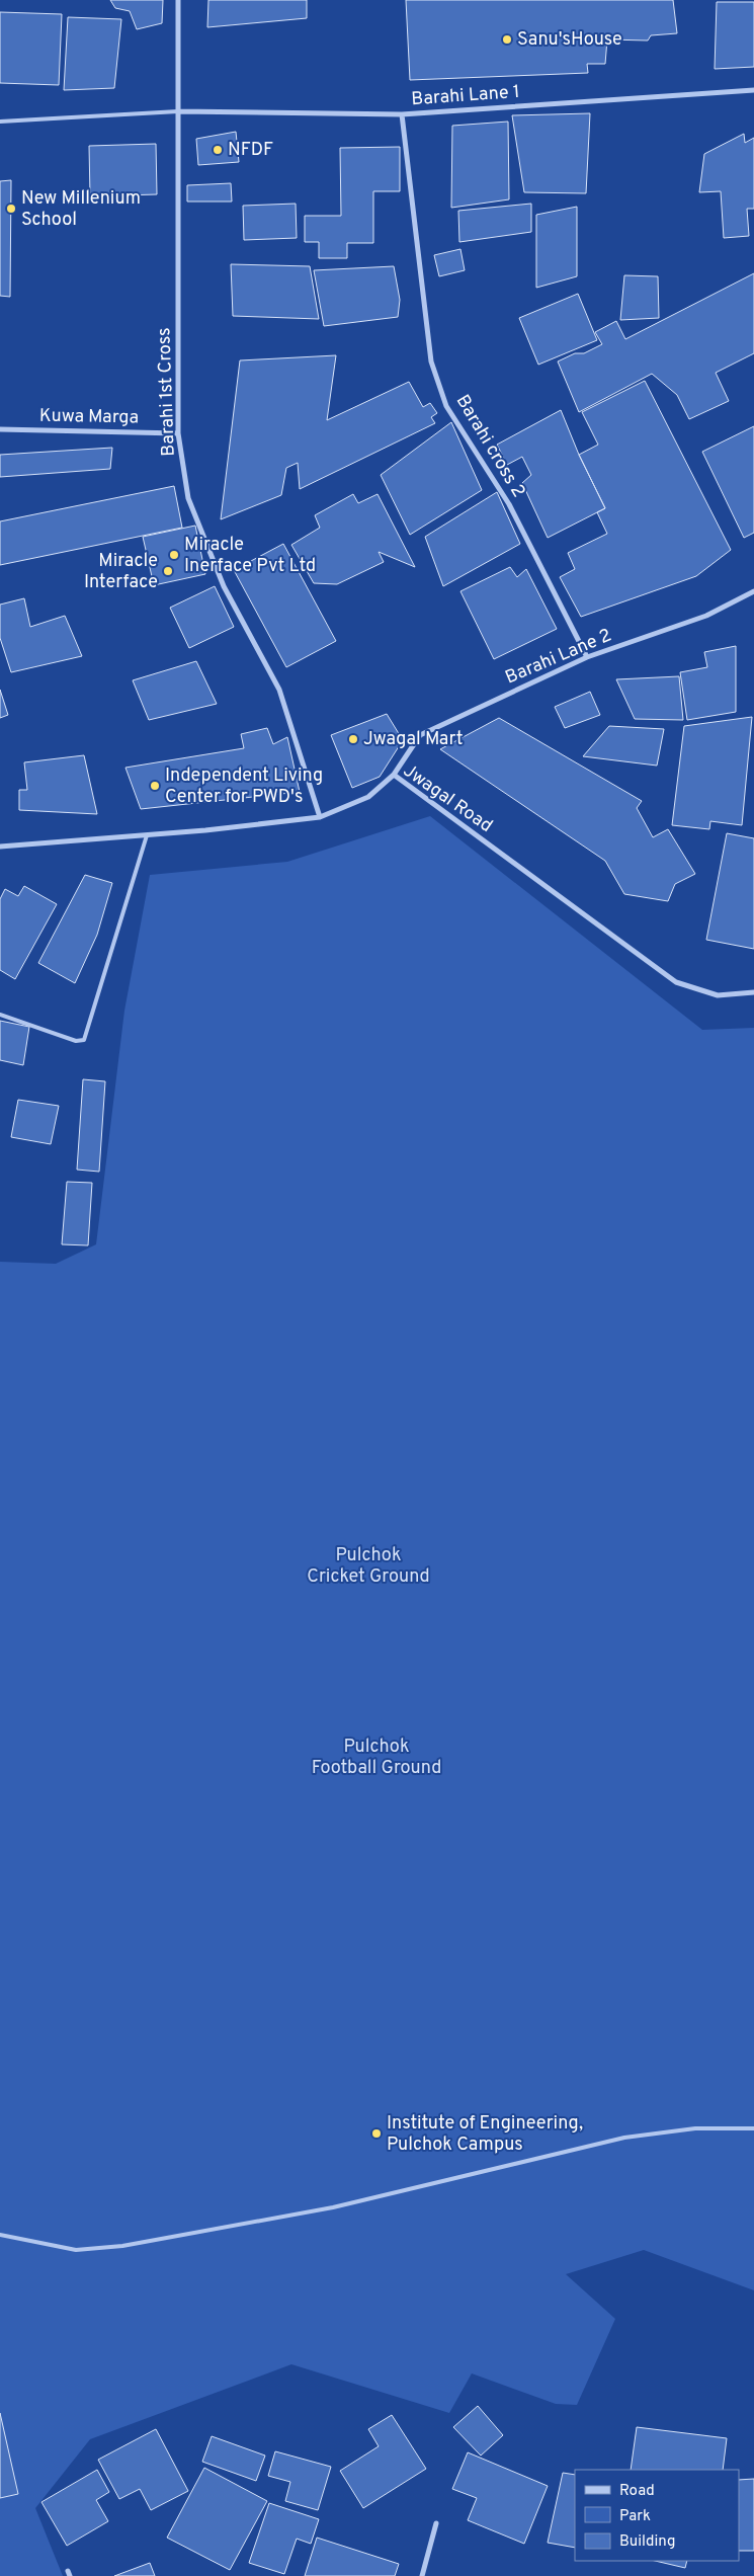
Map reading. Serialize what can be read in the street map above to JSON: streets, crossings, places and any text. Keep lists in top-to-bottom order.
{
  "streets": {
    "street": [
      "Barahi Lane 1",
      "Barahi 1st Cross",
      "Kuwa Marga",
      "Barahi cross 2",
      "Barahi Lane 2",
      "Jwagal Road"
    ]
  },
  "crossings": [
    ["Barahi Lane 1", "Barahi 1st Cross"],
    ["Barahi Lane 1", "Barahi cross 2"],
    ["Barahi 1st Cross", "Kuwa Marga"],
    ["Barahi 1st Cross", "Jwagal Road"],
    ["Barahi cross 2", "Barahi Lane 2"],
    ["Barahi Lane 2", "Jwagal Road"]
  ],
  "parks": ["Pulchok Cricket Ground", "Pulchok Football Ground"],
  "places": [
    "Sanu'sHouse",
    "NFDF",
    "New Millenium School",
    "Miracle Inerface Pvt Ltd",
    "Miracle Interface",
    "Jwagal Mart",
    "Independent Living Center for PWD's",
    "Institute of Engineering, Pulchok Campus"
  ],
  "legend": ["Road", "Park", "Building"]
}
